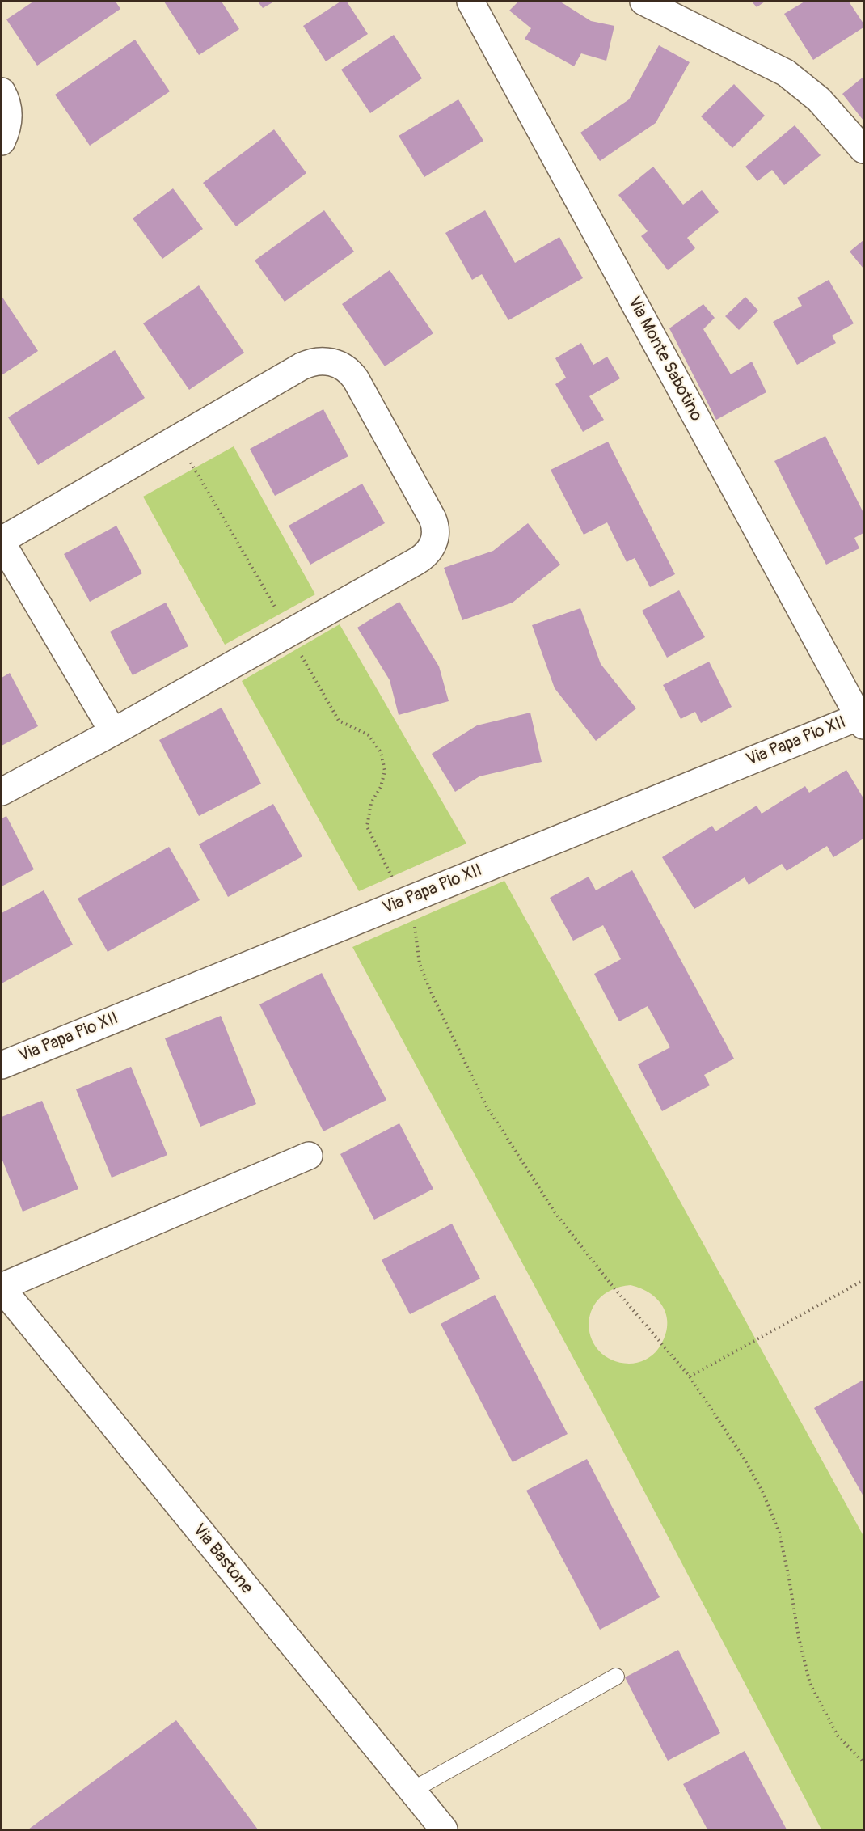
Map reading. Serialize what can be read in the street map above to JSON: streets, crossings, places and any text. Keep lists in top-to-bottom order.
{
  "streets": {
    "street": ["Via Monte Sabotino", "Via Papa Pio XII", "Via Bastone"]
  },
  "crossings": [
    ["Via Monte Sabotino", "Via Papa Pio XII"]
  ]
}
